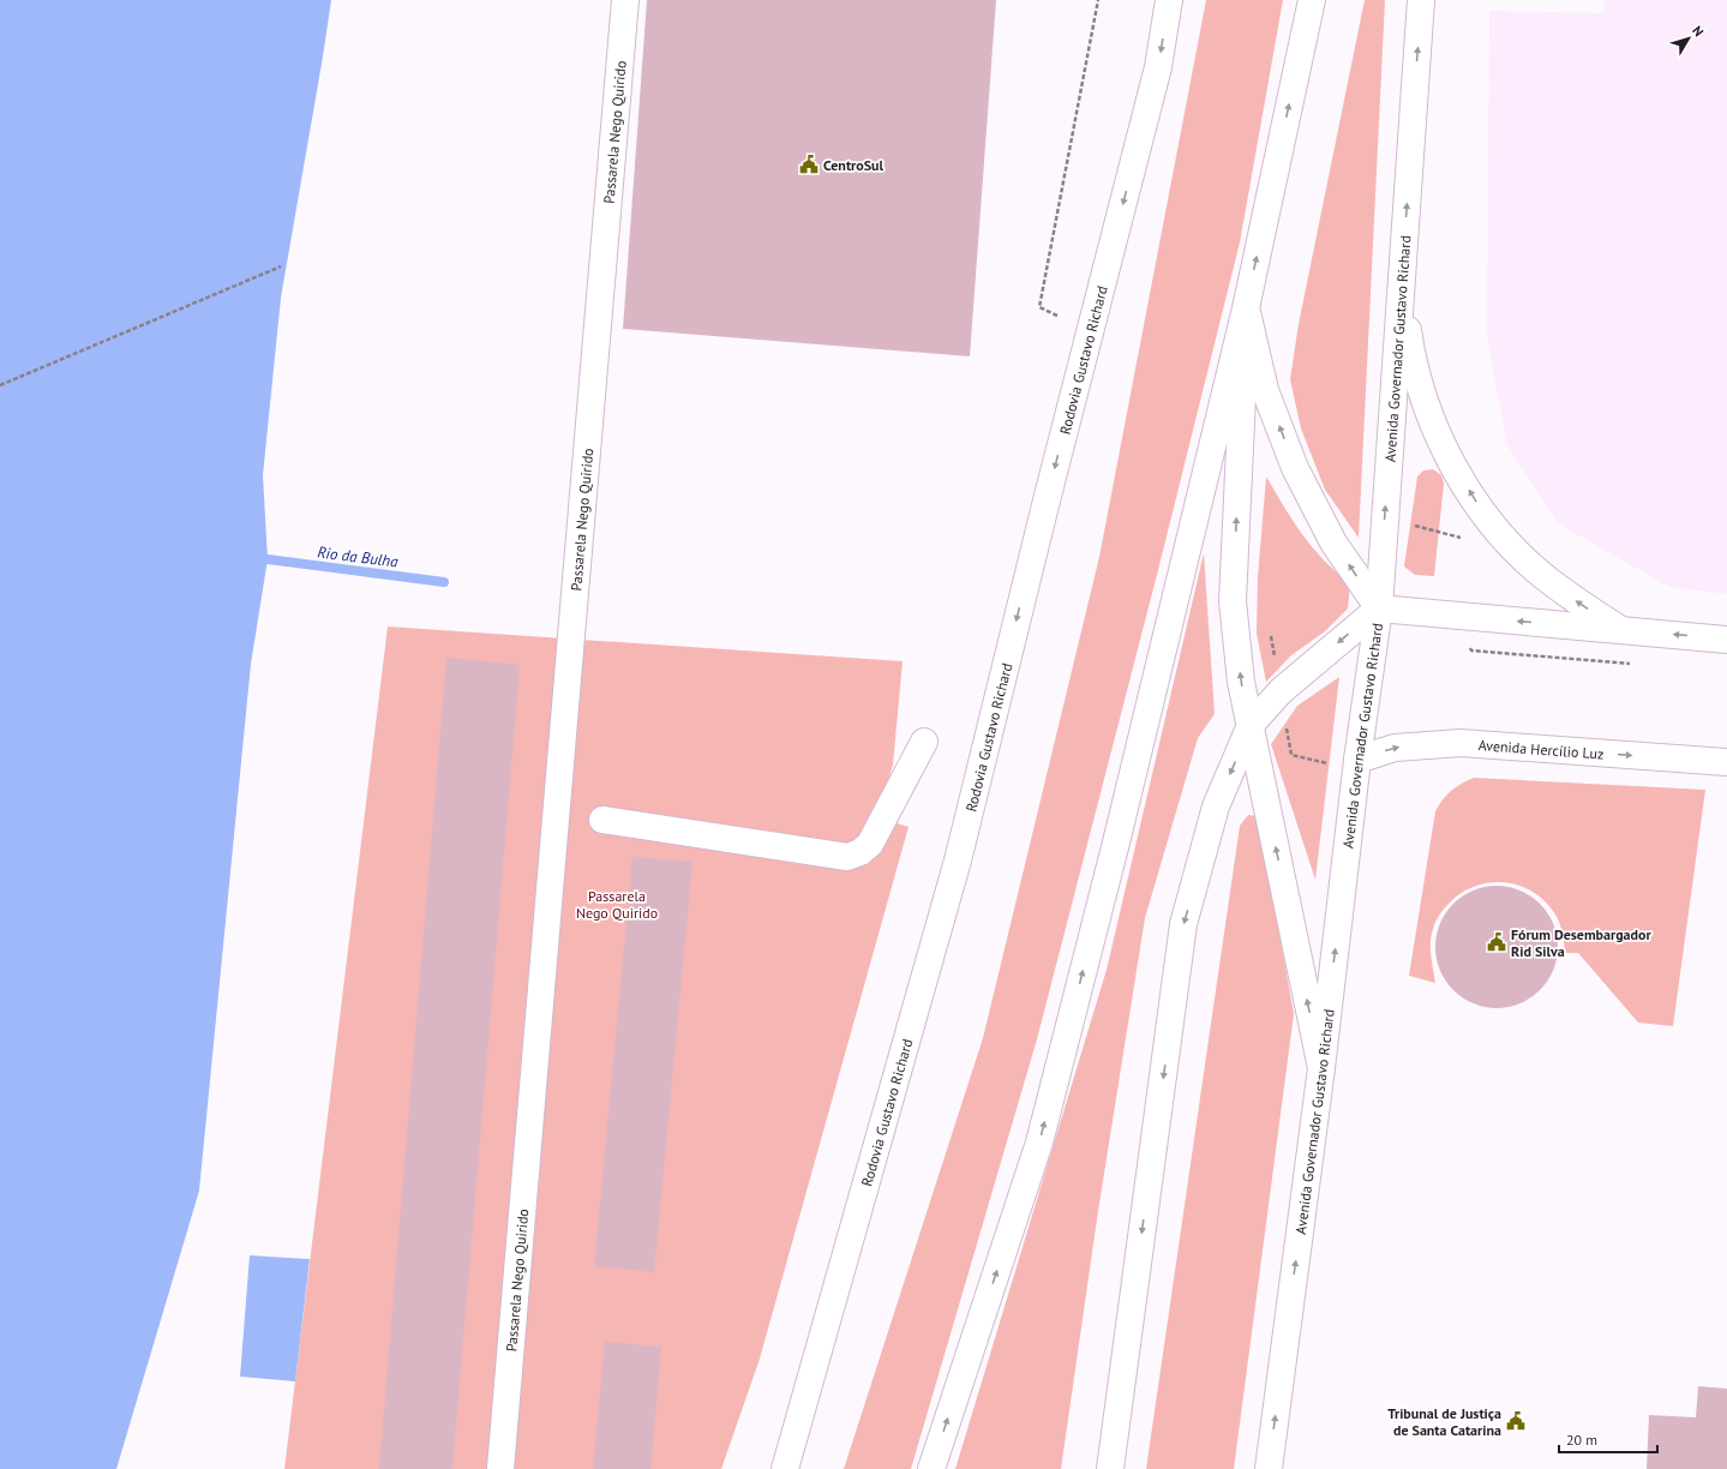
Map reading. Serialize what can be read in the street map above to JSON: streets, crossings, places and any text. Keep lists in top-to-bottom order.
{
  "streets": {
    "main road": [
      "Passarela Nego Quirido",
      "Avenida Governador Gustavo Richard",
      "Rodovia Gustavo Richard",
      "Avenida Hercílio Luz"
    ]
  },
  "crossings": [
    ["Avenida Governador Gustavo Richard", "Avenida Hercílio Luz"]
  ],
  "water": ["Rio da Bulha"],
  "parks": ["Passarela Nego Quirido"],
  "places": {
    "public building": ["CentroSul", "Fórum Desembargador Rid Silva", "Tribunal de Justiça de Santa Catarina"]
  },
  "scale_bar": "20 m",
  "north": "top right"
}
